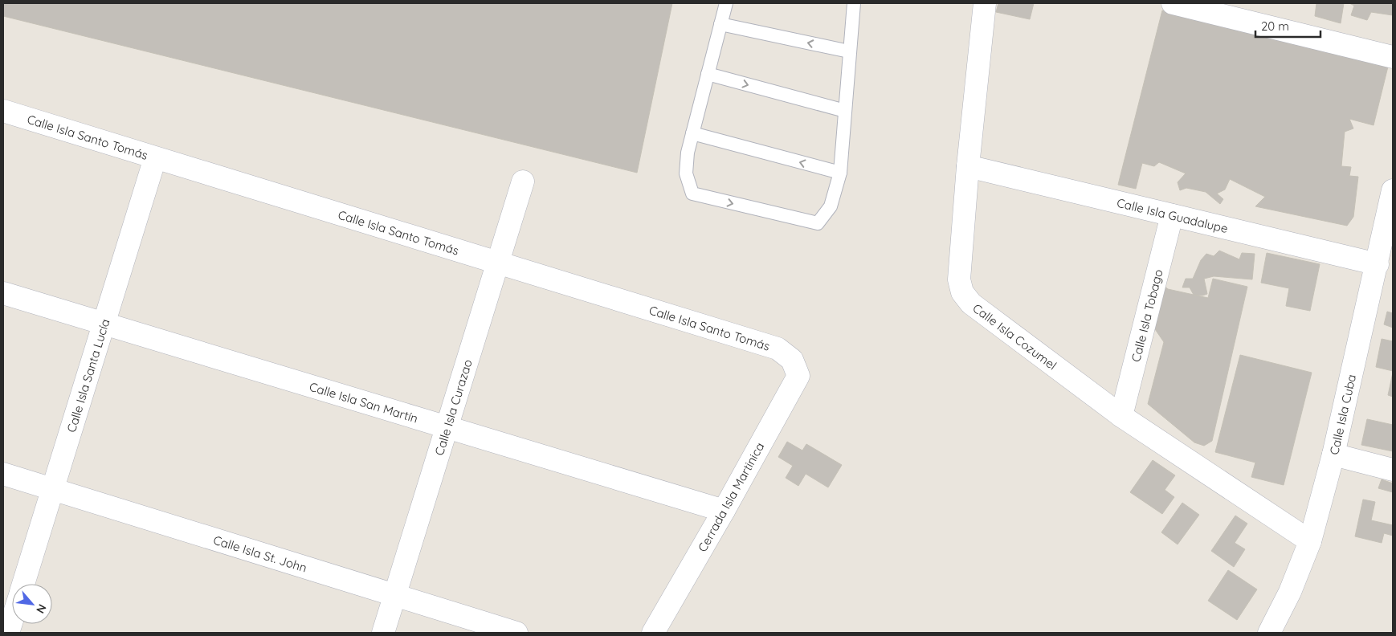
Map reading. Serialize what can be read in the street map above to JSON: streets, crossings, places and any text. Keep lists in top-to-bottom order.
{
  "streets": {
    "street": [
      "Calle Isla Santo Tomás",
      "Calle Isla Guadalupe",
      "Calle Isla Tobago",
      "Calle Isla Cozumel",
      "Calle Isla Santa Lucía",
      "Calle Isla San Martín",
      "Calle Isla Curazao",
      "Calle Isla Cuba",
      "Cerrada Isla Martinica",
      "Calle Isla St. John"
    ]
  },
  "crossings": [
    ["Calle Isla Santo Tomás", "Calle Isla Santa Lucía"],
    ["Calle Isla Santo Tomás", "Calle Isla Curazao"],
    ["Calle Isla Santo Tomás", "Cerrada Isla Martinica"],
    ["Calle Isla Guadalupe", "Calle Isla Tobago"],
    ["Calle Isla Guadalupe", "Calle Isla Cozumel"],
    ["Calle Isla Guadalupe", "Calle Isla Cuba"],
    ["Calle Isla Tobago", "Calle Isla Cozumel"],
    ["Calle Isla Cozumel", "Calle Isla Cuba"],
    ["Calle Isla Santa Lucía", "Calle Isla San Martín"],
    ["Calle Isla Santa Lucía", "Calle Isla St. John"],
    ["Calle Isla San Martín", "Calle Isla Curazao"],
    ["Calle Isla San Martín", "Cerrada Isla Martinica"],
    ["Calle Isla Curazao", "Calle Isla St. John"]
  ],
  "scale_bar": "20 m",
  "north": "bottom right"
}
